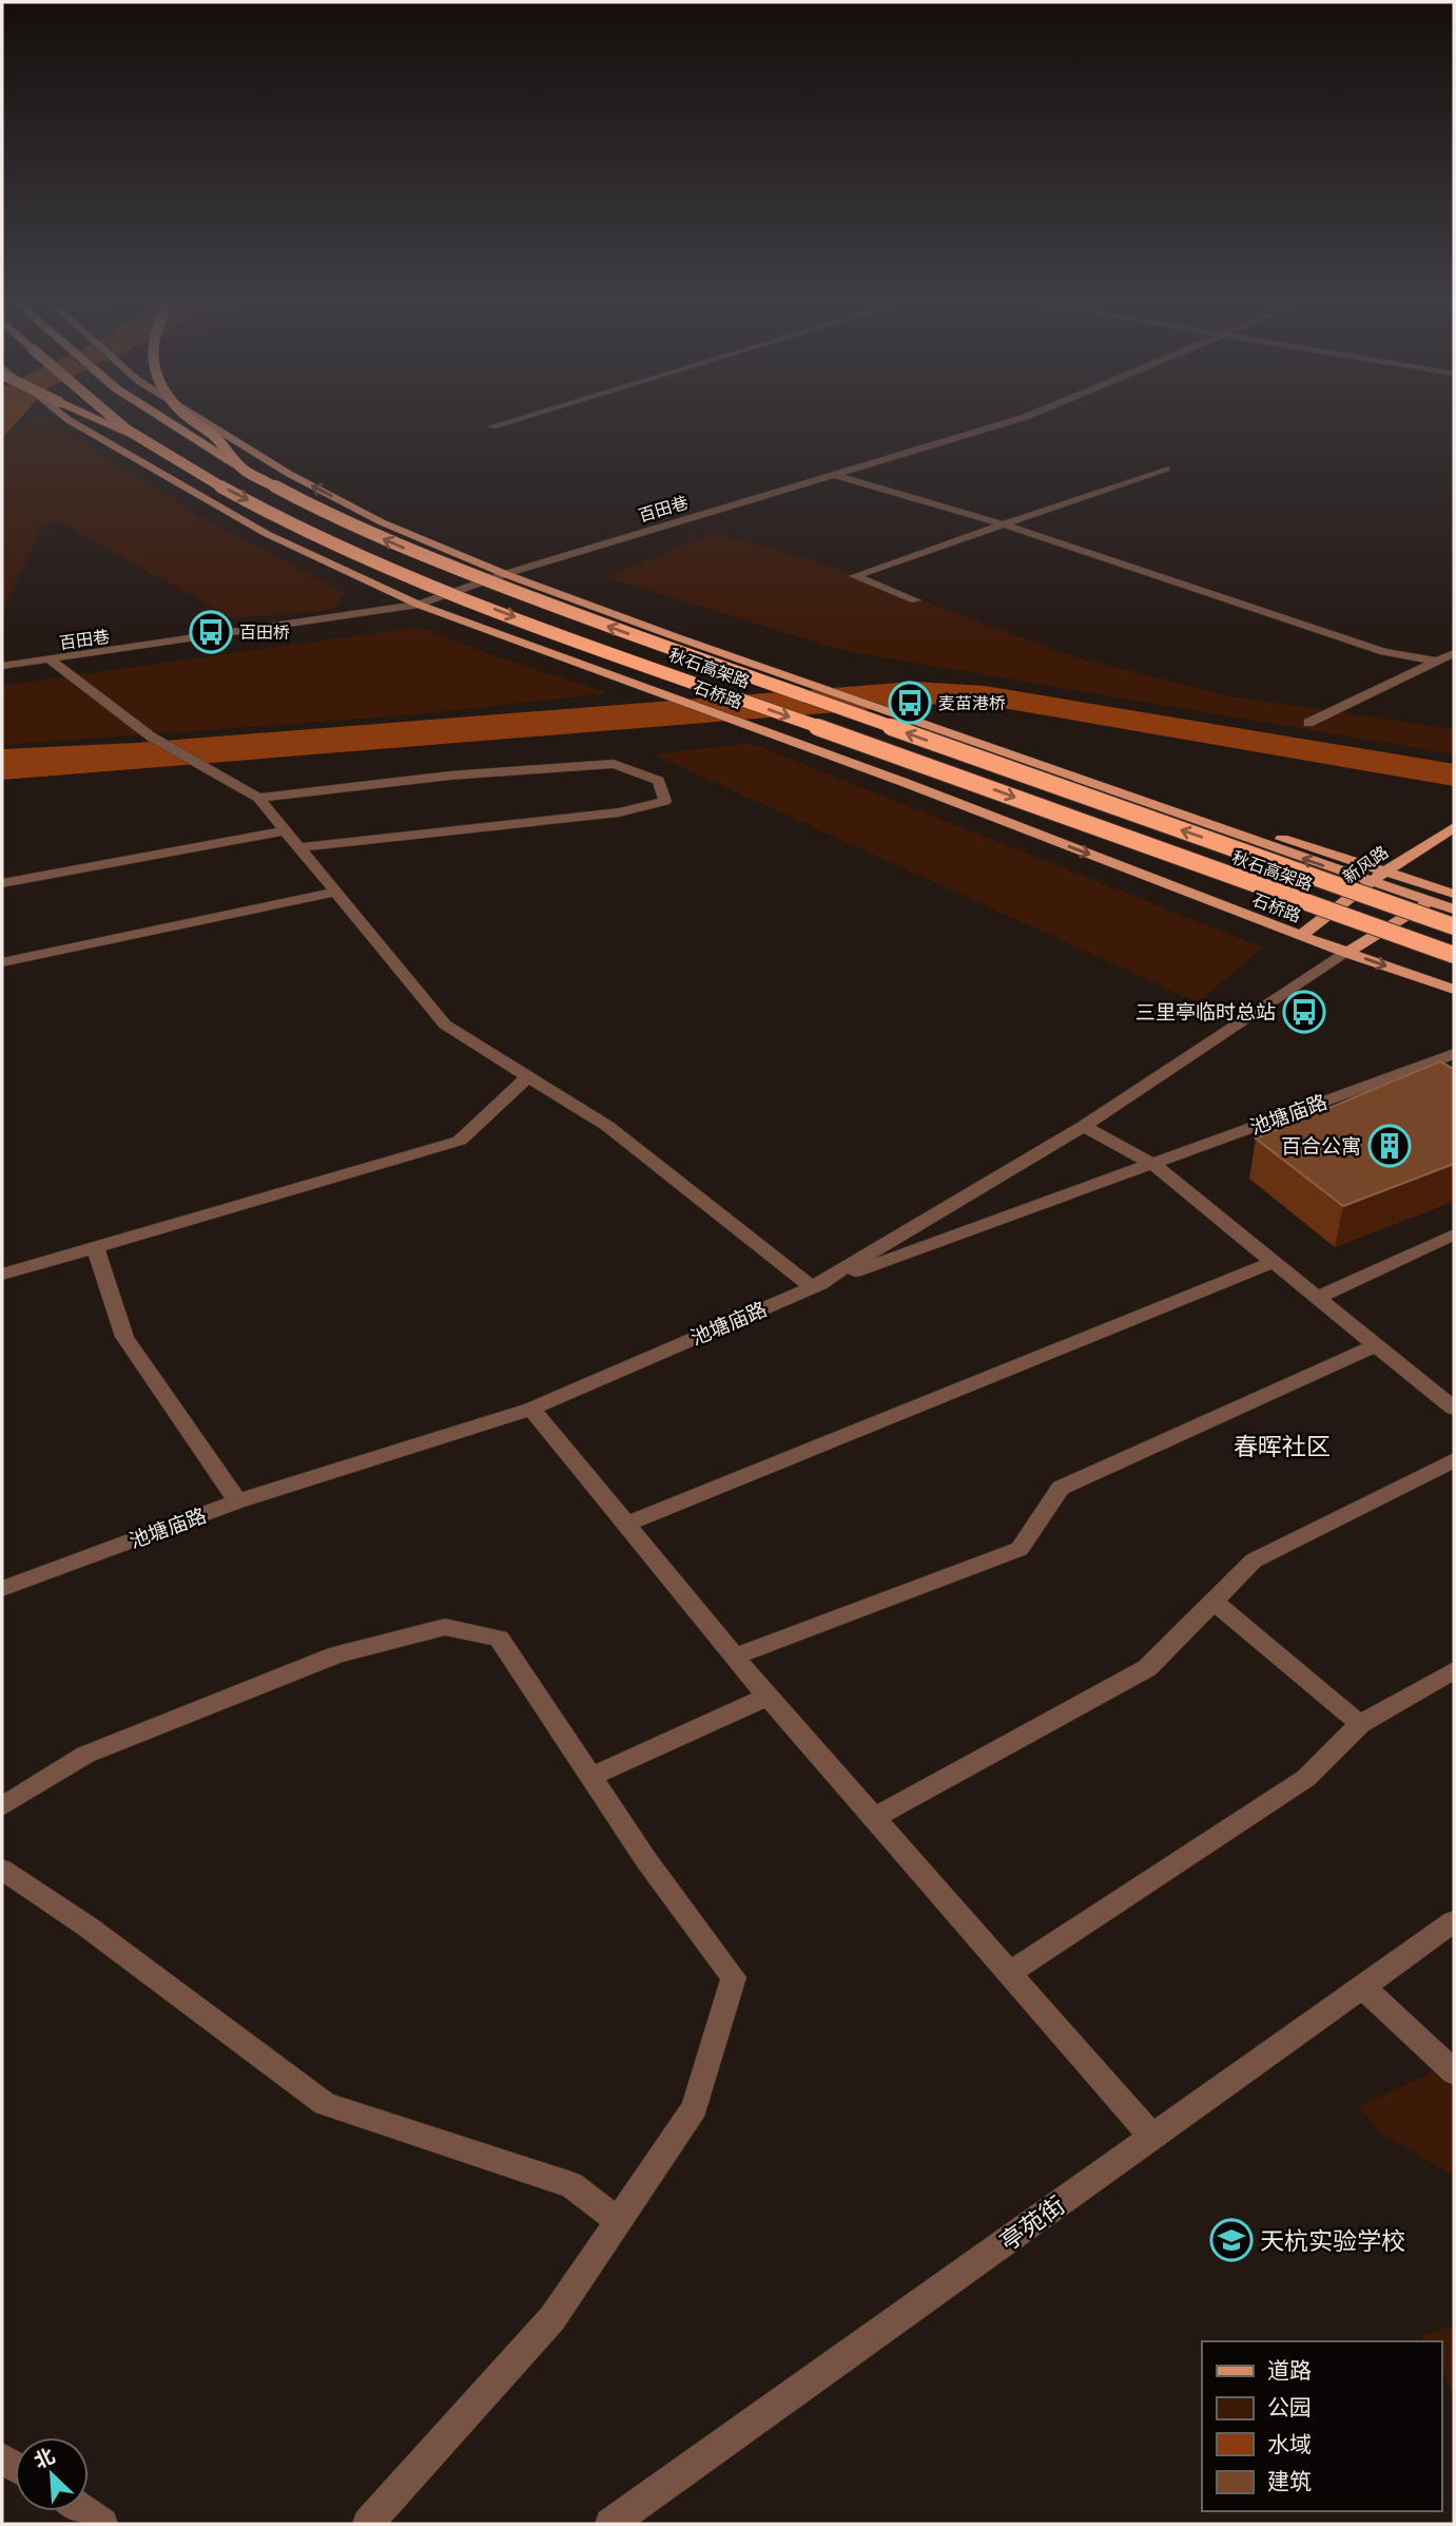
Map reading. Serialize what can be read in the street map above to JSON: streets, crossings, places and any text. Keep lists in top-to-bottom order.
{
  "streets": {
    "highway": ["秋石高架路"],
    "main road": ["石桥路", "新风路"],
    "street": ["百田巷", "池塘庙路", "亭苑街"]
  },
  "crossings": [
    ["百田巷", "石桥路"],
    ["石桥路", "新风路"]
  ],
  "districts": ["春晖社区"],
  "places": {
    "bus stop": ["百田桥", "麦苗港桥", "三里亭临时总站"],
    "building": ["百合公寓"],
    "school or university": ["天杭实验学校"]
  },
  "legend": [
    "道路",
    "公园",
    "水域",
    "建筑"
  ],
  "north": "top left"
}
